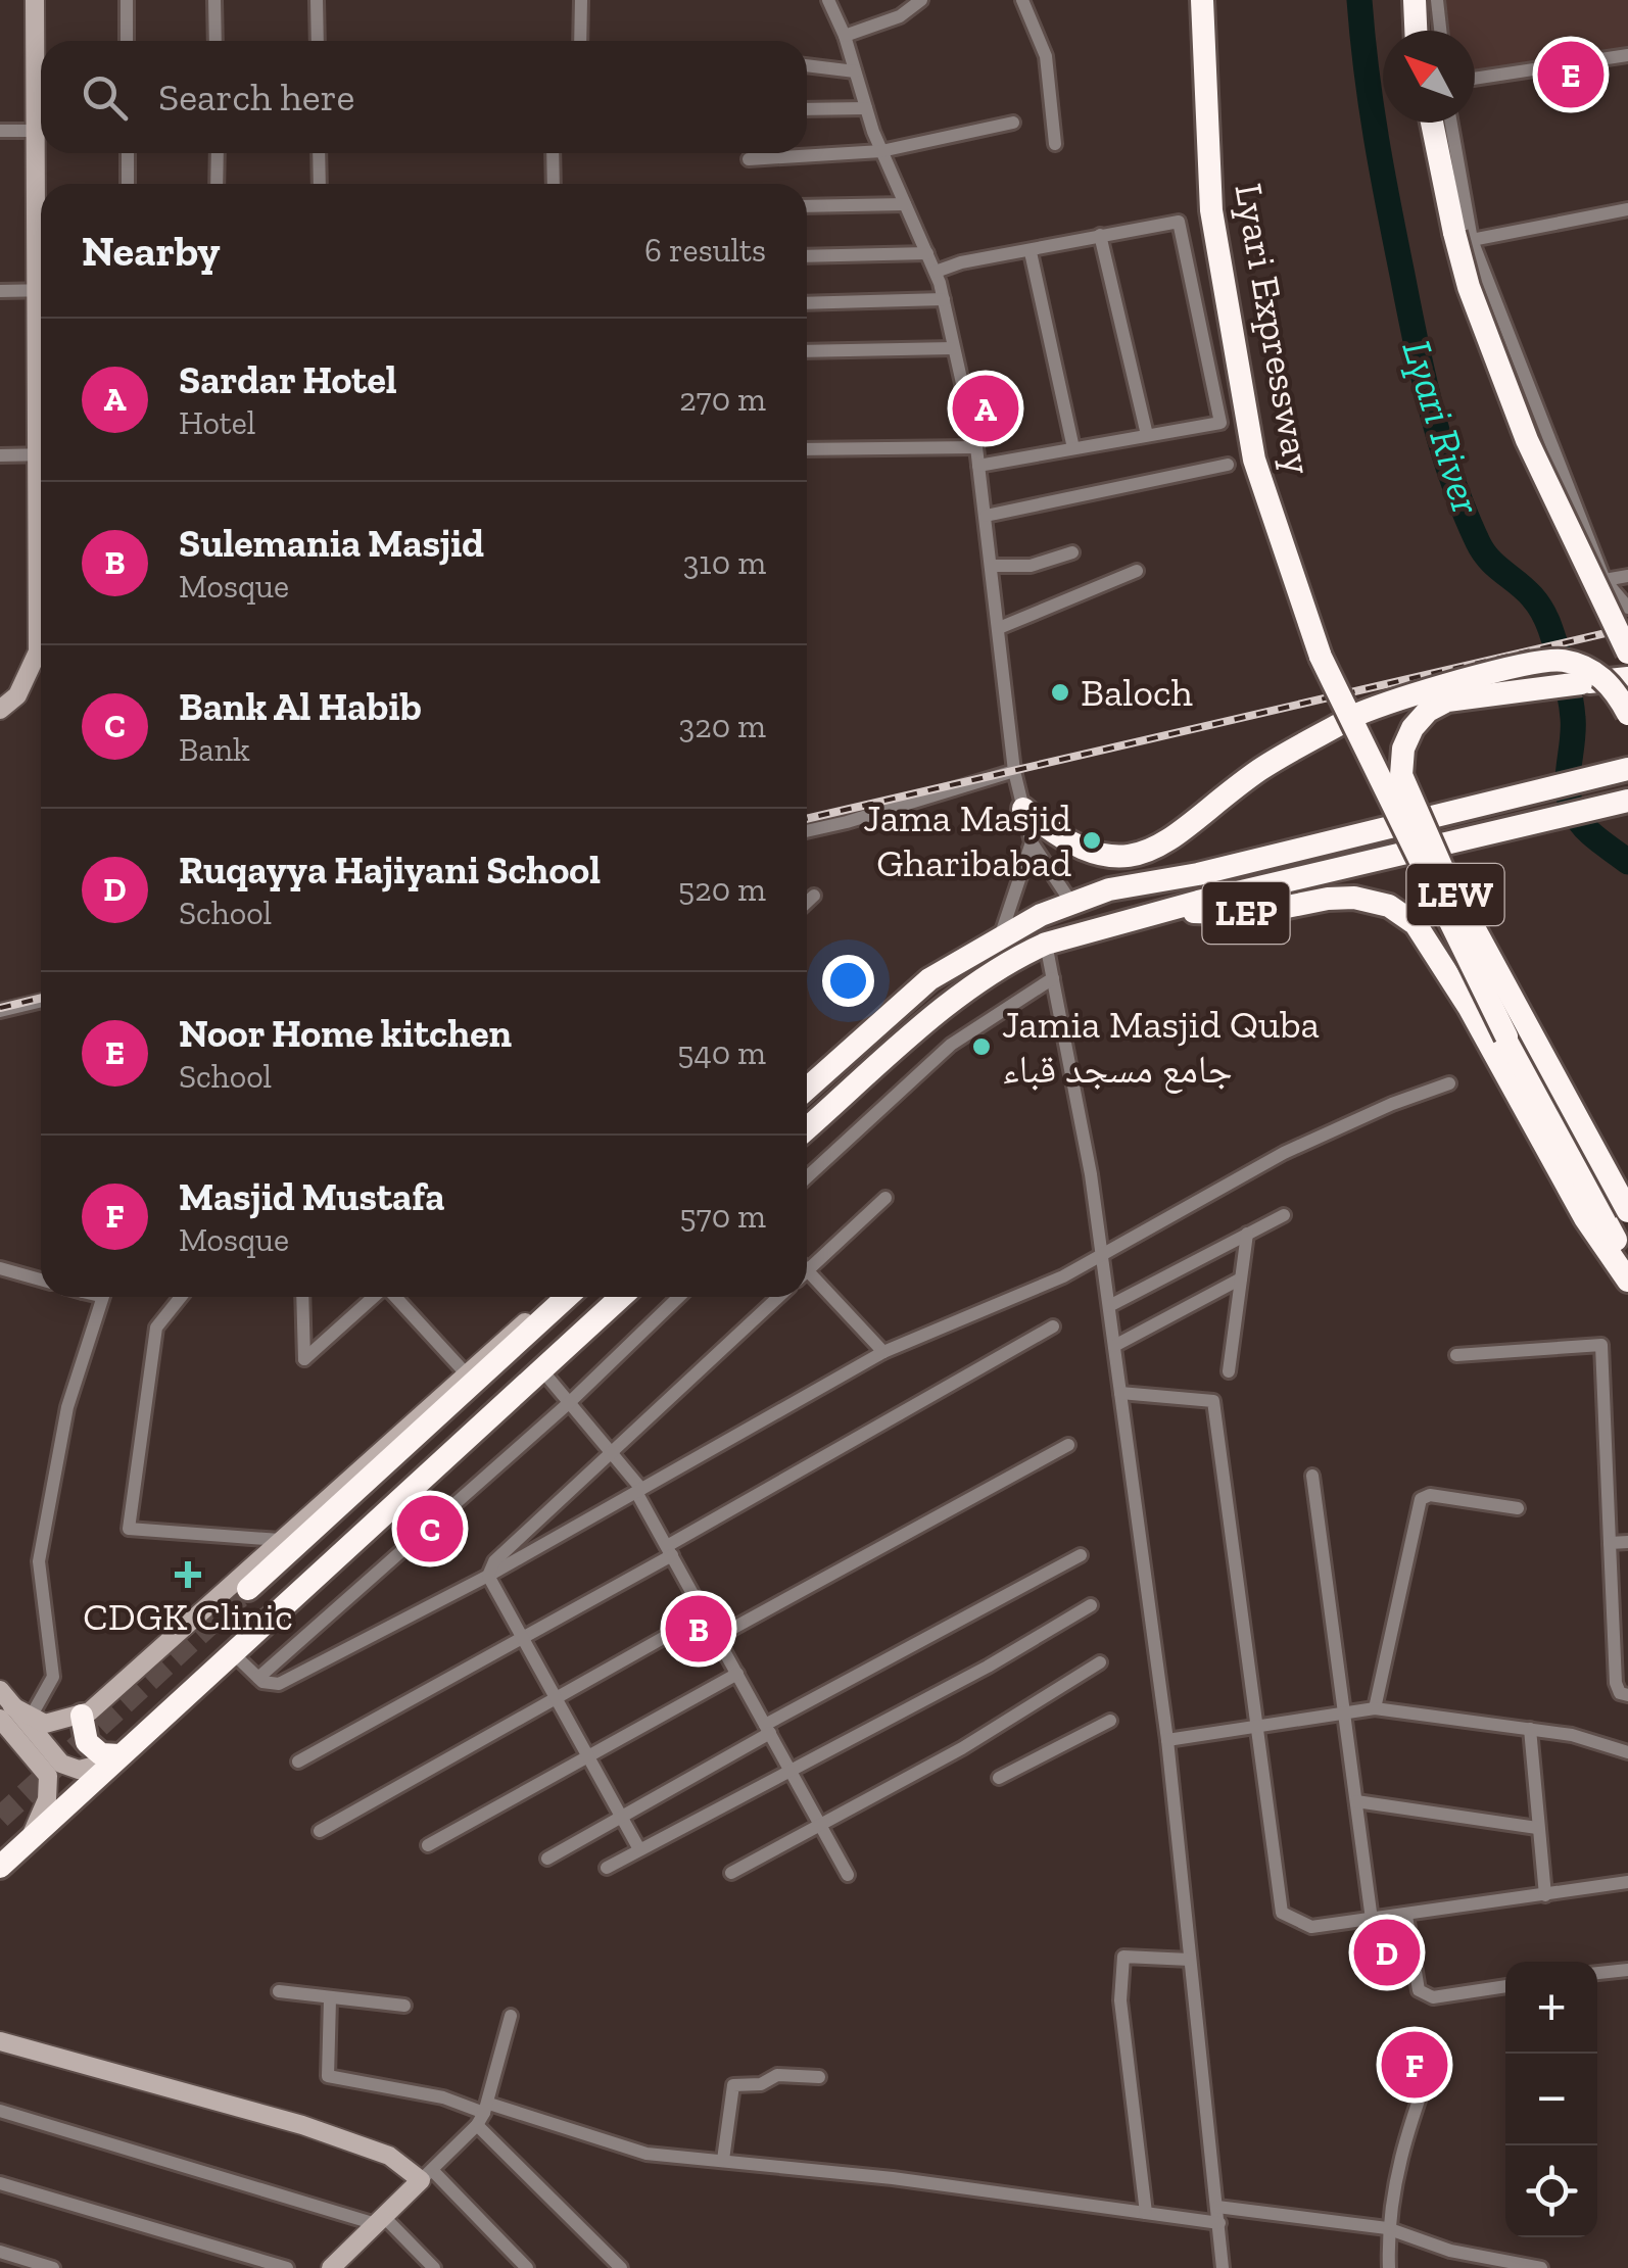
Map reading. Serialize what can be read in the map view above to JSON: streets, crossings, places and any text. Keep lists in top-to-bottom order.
{
  "streets": {
    "highway": ["Lyari Expressway", "LEW", "LEP"]
  },
  "crossings": [
    ["LEW", "LEP"]
  ],
  "water": ["Lyari River"],
  "places": {
    "other": ["Baloch", "Jama Masjid Gharibabad", "Jamia Masjid Quba جامع مسجد قباء"],
    "health": ["CDGK Clinic"]
  },
  "north": "top left",
  "page": {
    "pins": [
      "E",
      "A",
      "C",
      "B",
      "D",
      "F"
    ],
    "search": "Search here",
    "heading": ["Nearby", "6 results"],
    "list": [
      {
        "mark": "A",
        "name": "Sardar Hotel",
        "note": "Hotel",
        "value": "270 m"
      },
      {
        "mark": "B",
        "name": "Sulemania Masjid",
        "note": "Mosque",
        "value": "310 m"
      },
      {
        "mark": "C",
        "name": "Bank Al Habib",
        "note": "Bank",
        "value": "320 m"
      },
      {
        "mark": "D",
        "name": "Ruqayya Hajiyani School",
        "note": "School",
        "value": "520 m"
      },
      {
        "mark": "E",
        "name": "Noor Home kitchen",
        "note": "School",
        "value": "540 m"
      },
      {
        "mark": "F",
        "name": "Masjid Mustafa",
        "note": "Mosque",
        "value": "570 m"
      }
    ],
    "map_buttons": ["+", "−"]
  }
}
